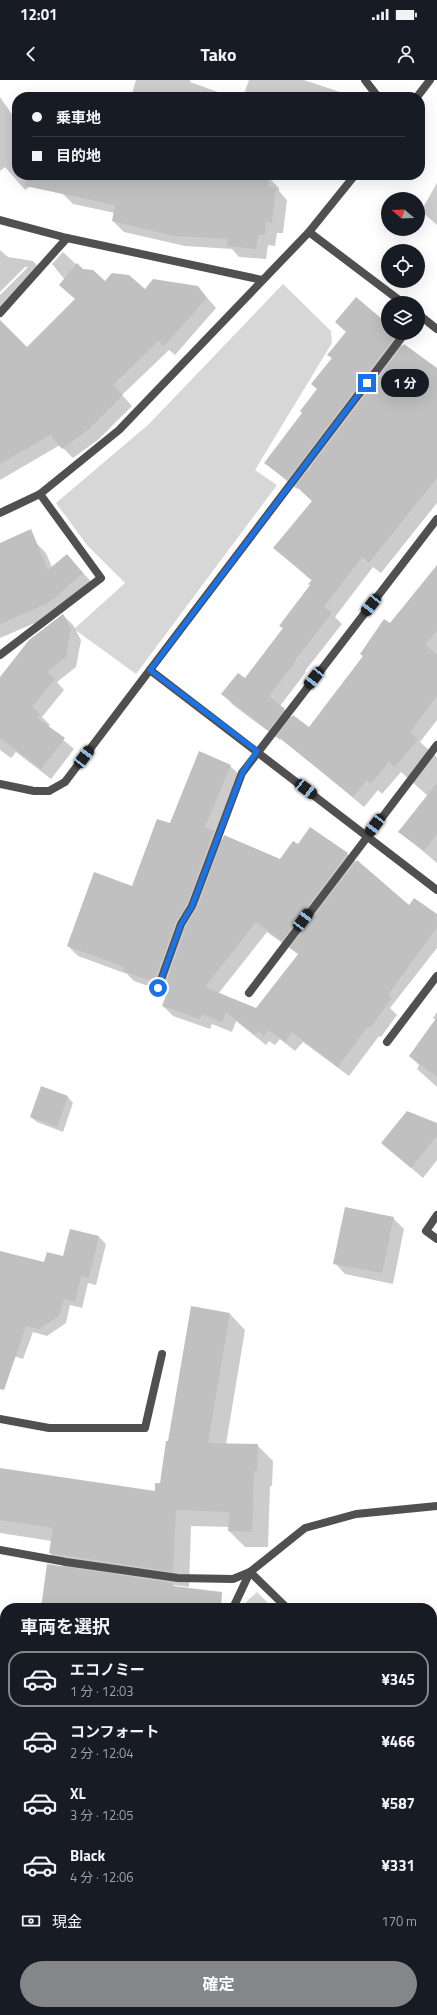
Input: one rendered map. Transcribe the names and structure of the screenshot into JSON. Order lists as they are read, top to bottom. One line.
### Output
{"north":"left","page":{"status":"12:01","header":"Tako","banner":["乗車地","目的地"],"bubble":"1 分","heading":"車両を選択","list":[{"name":"エコノミー","note":"1 分 · 12:03","value":"¥345"},{"name":"コンフォート","note":"2 分 · 12:04","value":"¥466"},{"name":"XL","note":"3 分 · 12:05","value":"¥587"},{"name":"Black","note":"4 分 · 12:06","value":"¥331"}],"pay":["現金","170 m"],"buttons":"確定"}}
